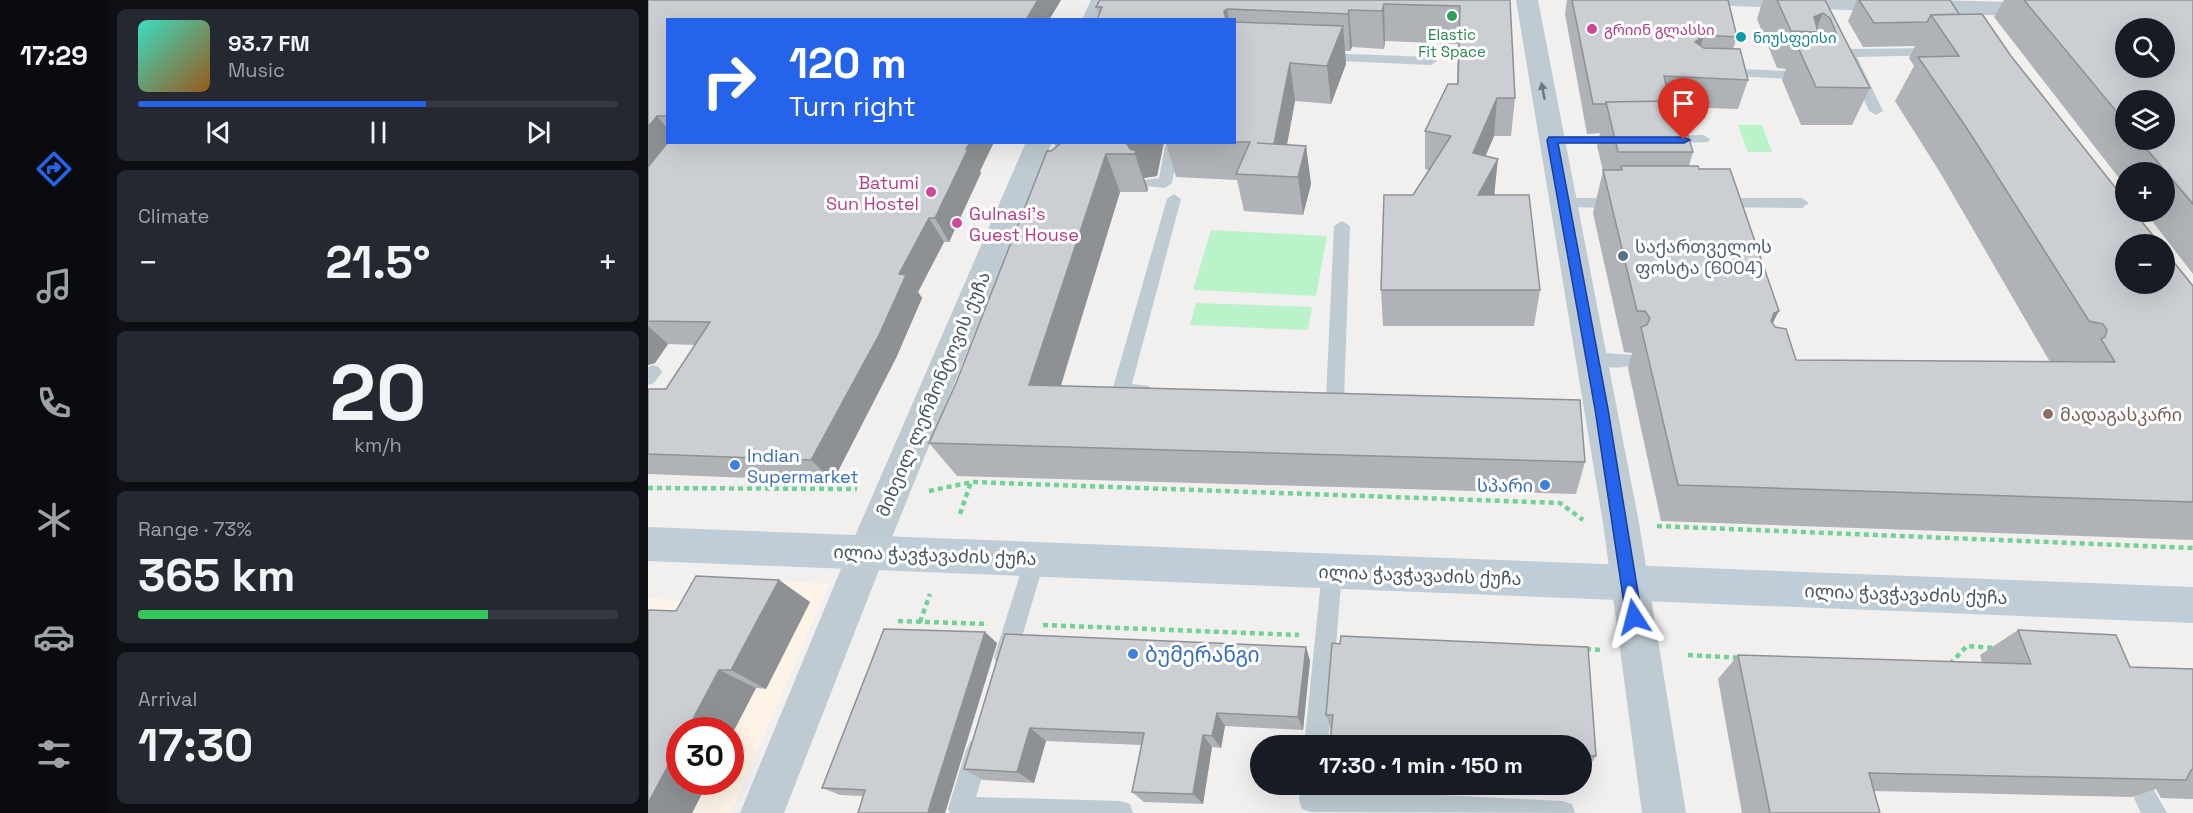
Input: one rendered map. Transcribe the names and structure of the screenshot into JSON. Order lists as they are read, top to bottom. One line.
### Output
{"streets":{"main road":["ილია ჭავჭავაძის ქუჩა"],"street":["მიხეილ ლერმონტოვის ქუჩა"]},"crossings":[["მიხეილ ლერმონტოვის ქუჩა","ილია ჭავჭავაძის ქუჩა"]],"places":["Elastic Fit Space","გრიინ გლასსი","ნიუსფეისი","Batumi Sun Hostel","Gulnasi's Guest House","საქართველოს ფოსტა (6004)","მადაგასკარი","Indian Supermarket","სპარი","ბუმერანგი"],"page":{"tabs":"17:29","map_buttons":["+","−"],"turn":["120 m","Turn right"],"song":["93.7 FM","Music"],"tile":["Climate",["20","km/h"],["Range · 73%","365 km"],["Arrival","17:30"]],"heat":["−","21.5°","+"],"limit":"30","trip":"17:30 · 1 min · 150 m"}}
